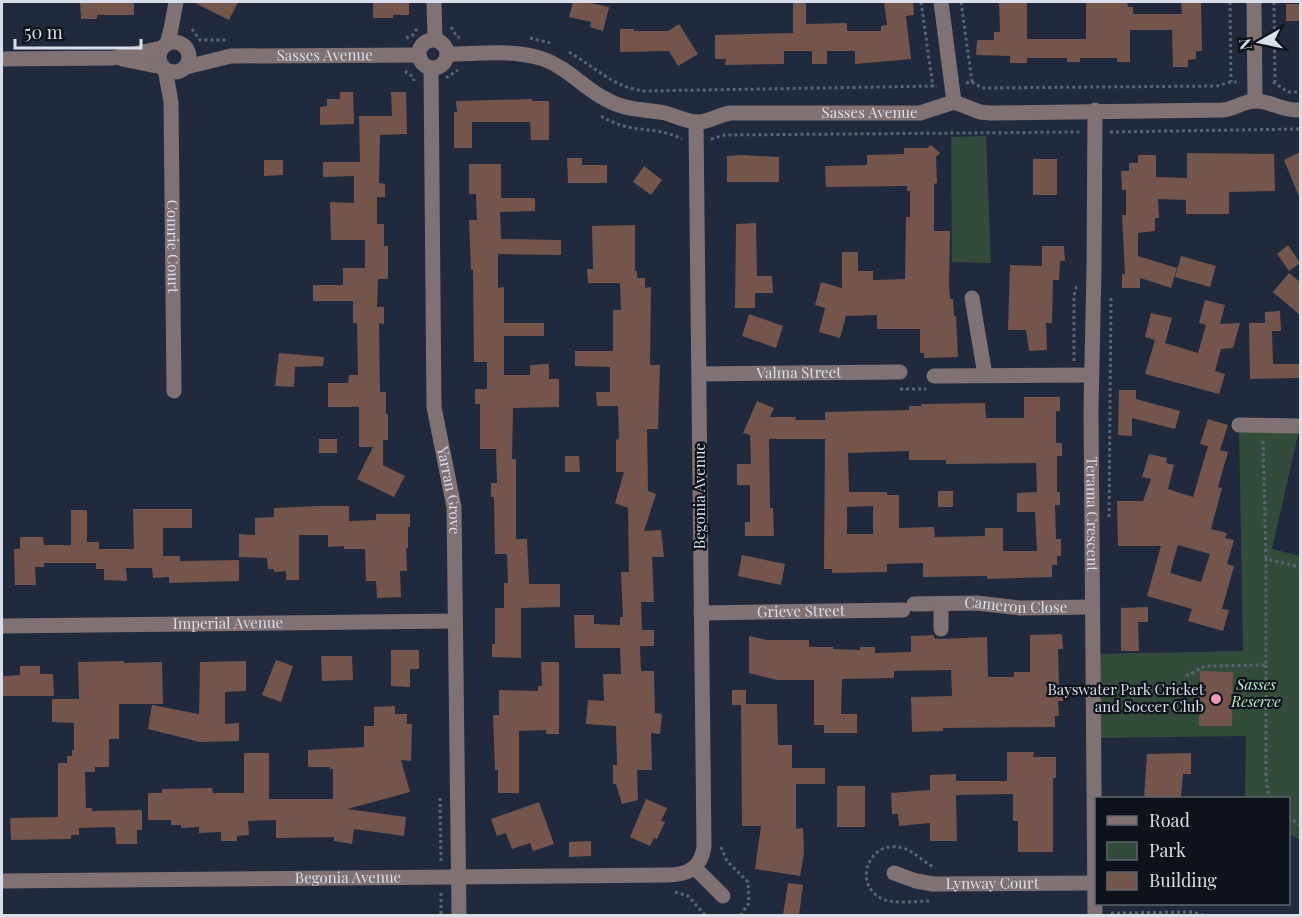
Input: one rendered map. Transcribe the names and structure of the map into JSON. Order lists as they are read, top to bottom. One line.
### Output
{"streets":{"street":["Sasses Avenue","Comrie Court","Valma Street","Yarran Grove","Begonia Avenue","Terama Crescent","Cameron Close","Grieve Street","Imperial Avenue","Lynway Court"]},"crossings":[["Sasses Avenue","Comrie Court"],["Sasses Avenue","Yarran Grove"],["Sasses Avenue","Begonia Avenue"],["Valma Street","Begonia Avenue"],["Yarran Grove","Begonia Avenue"],["Yarran Grove","Imperial Avenue"],["Begonia Avenue","Grieve Street"],["Terama Crescent","Cameron Close"],["Terama Crescent","Lynway Court"],["Cameron Close","Grieve Street"]],"parks":["Sasses Reserve"],"places":["Bayswater Park Cricket and Soccer Club"],"legend":["Road","Park","Building"],"scale_bar":"50 m","north":"left"}
